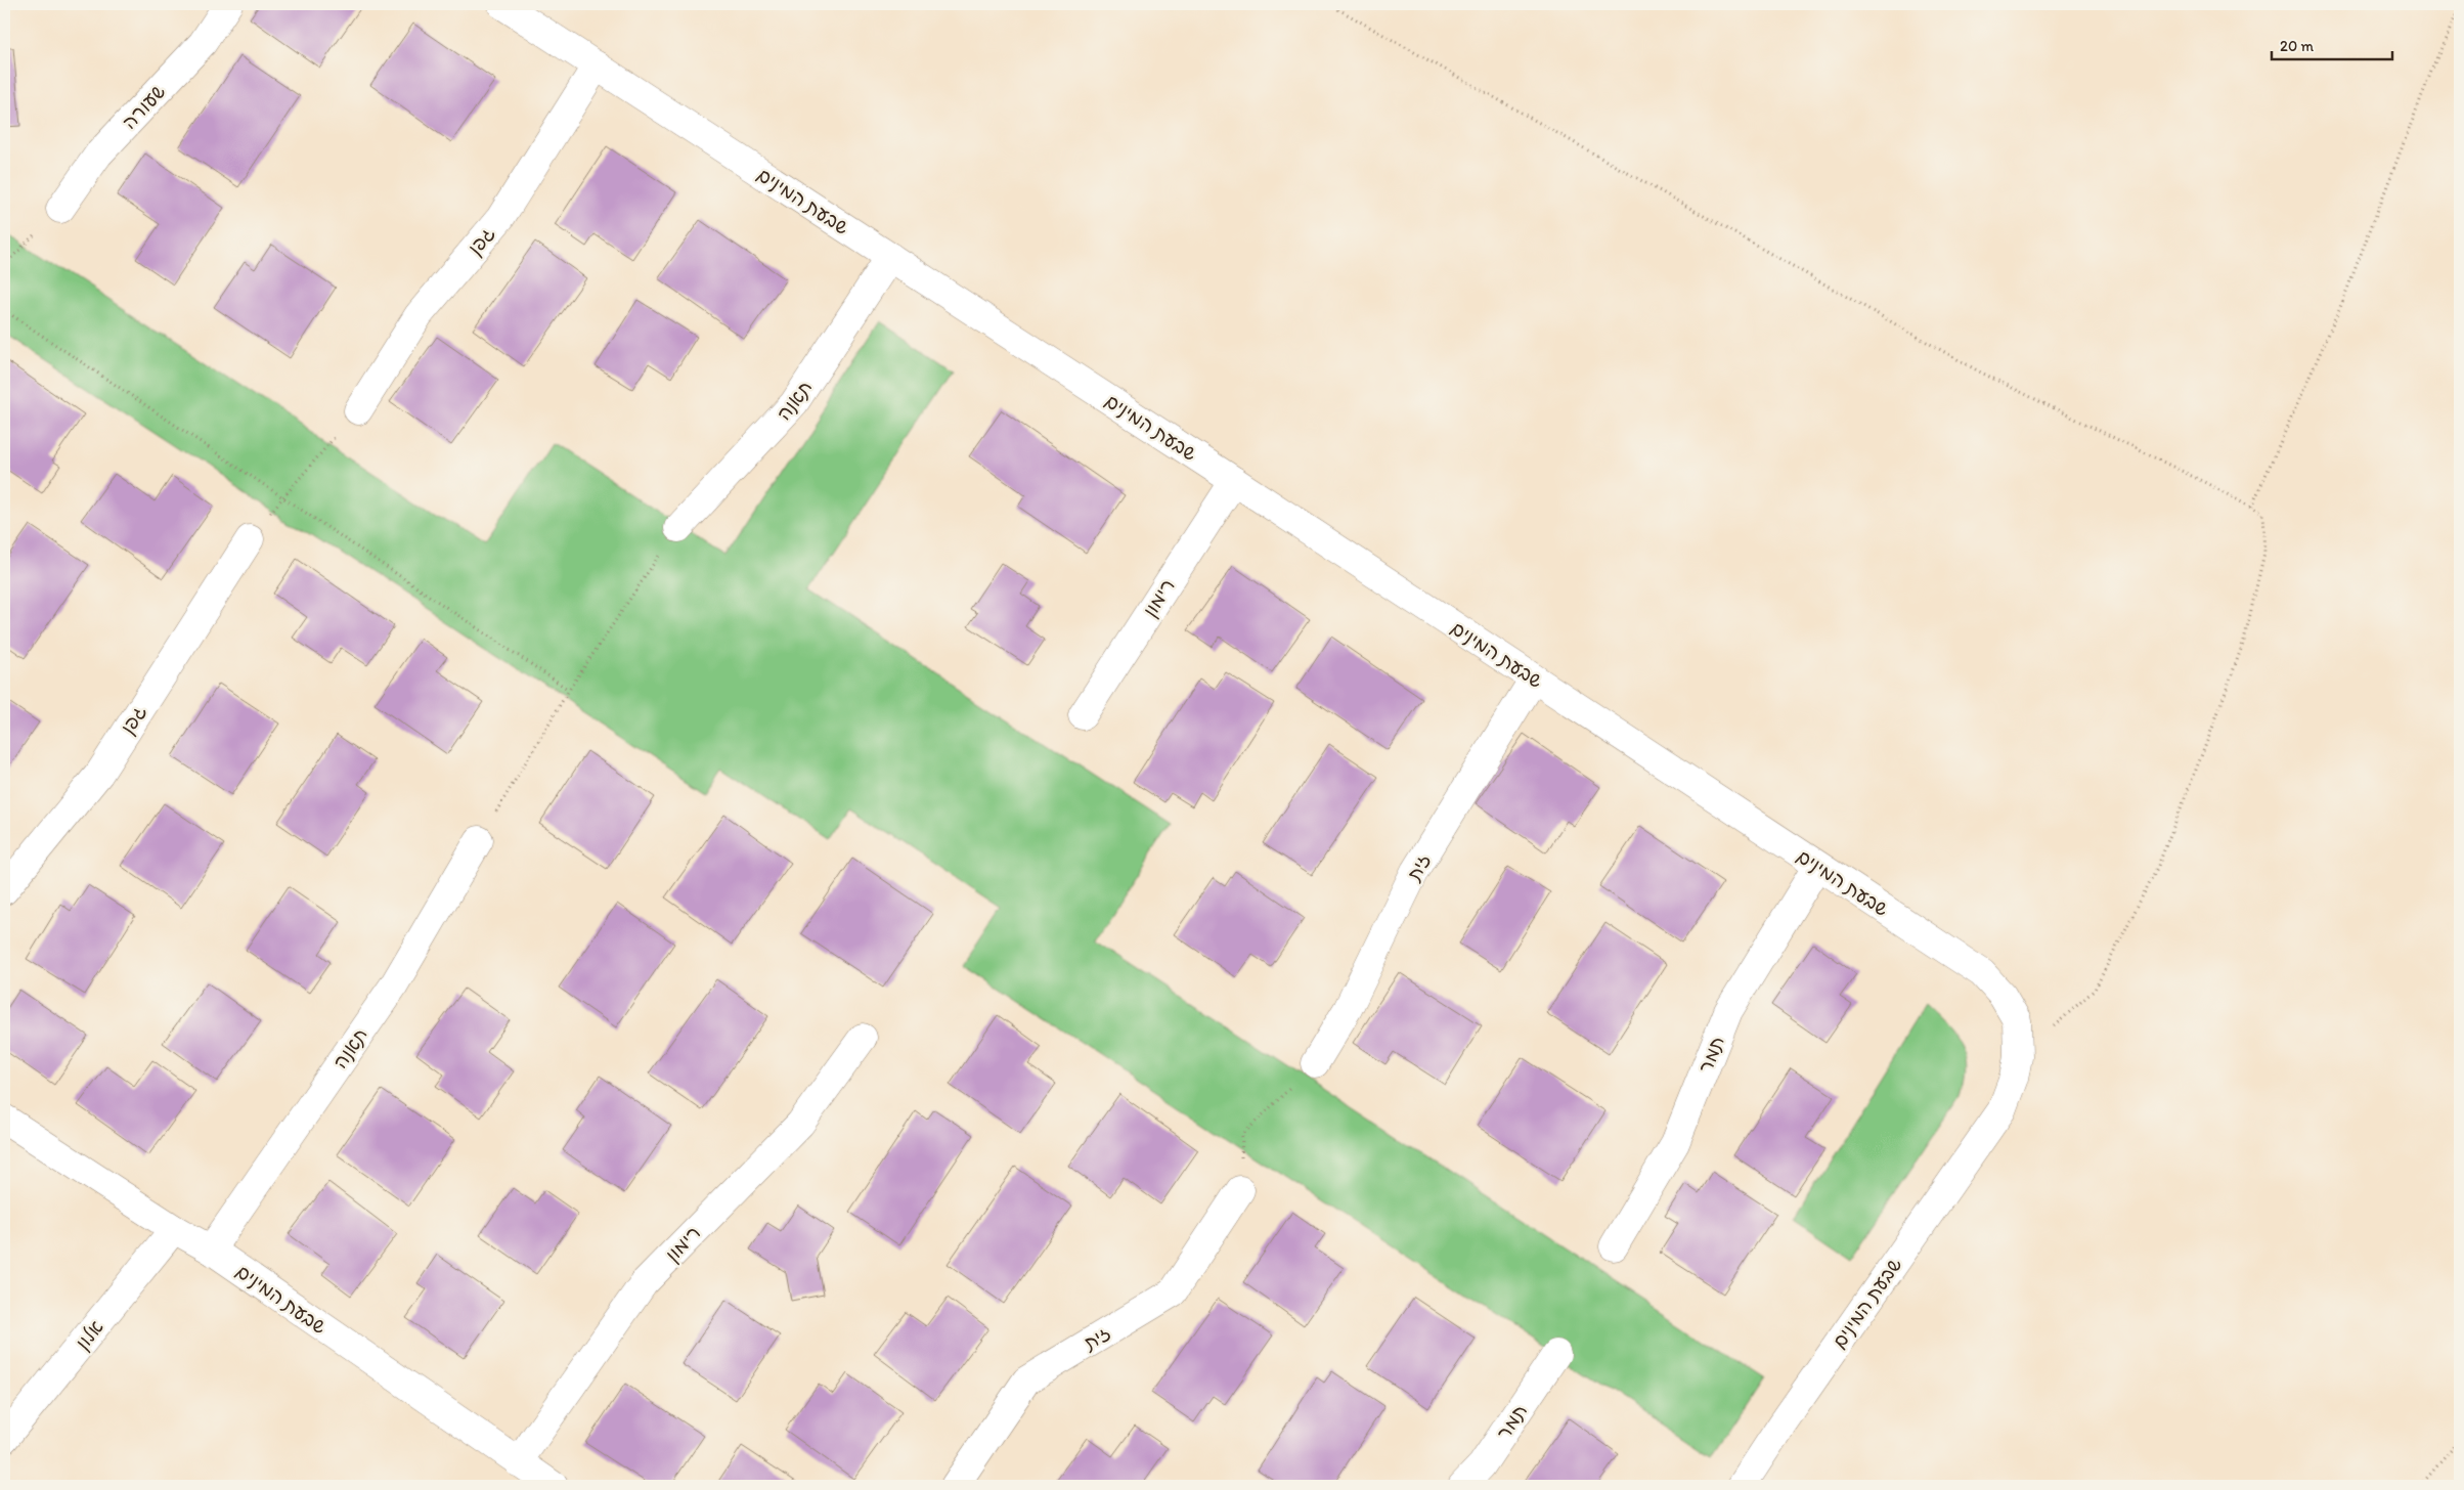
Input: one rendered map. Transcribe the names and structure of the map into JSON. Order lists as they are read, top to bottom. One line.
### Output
{"streets":{"street":["שעורה","שבעת המינים","גפן","תאנה","רימון","זית","תמר","אלון"]},"crossings":[["שבעת המינים","גפן"],["שבעת המינים","תאנה"],["שבעת המינים","רימון"],["שבעת המינים","זית"],["שבעת המינים","תמר"],["שבעת המינים","אלון"]],"scale_bar":"20 m"}
